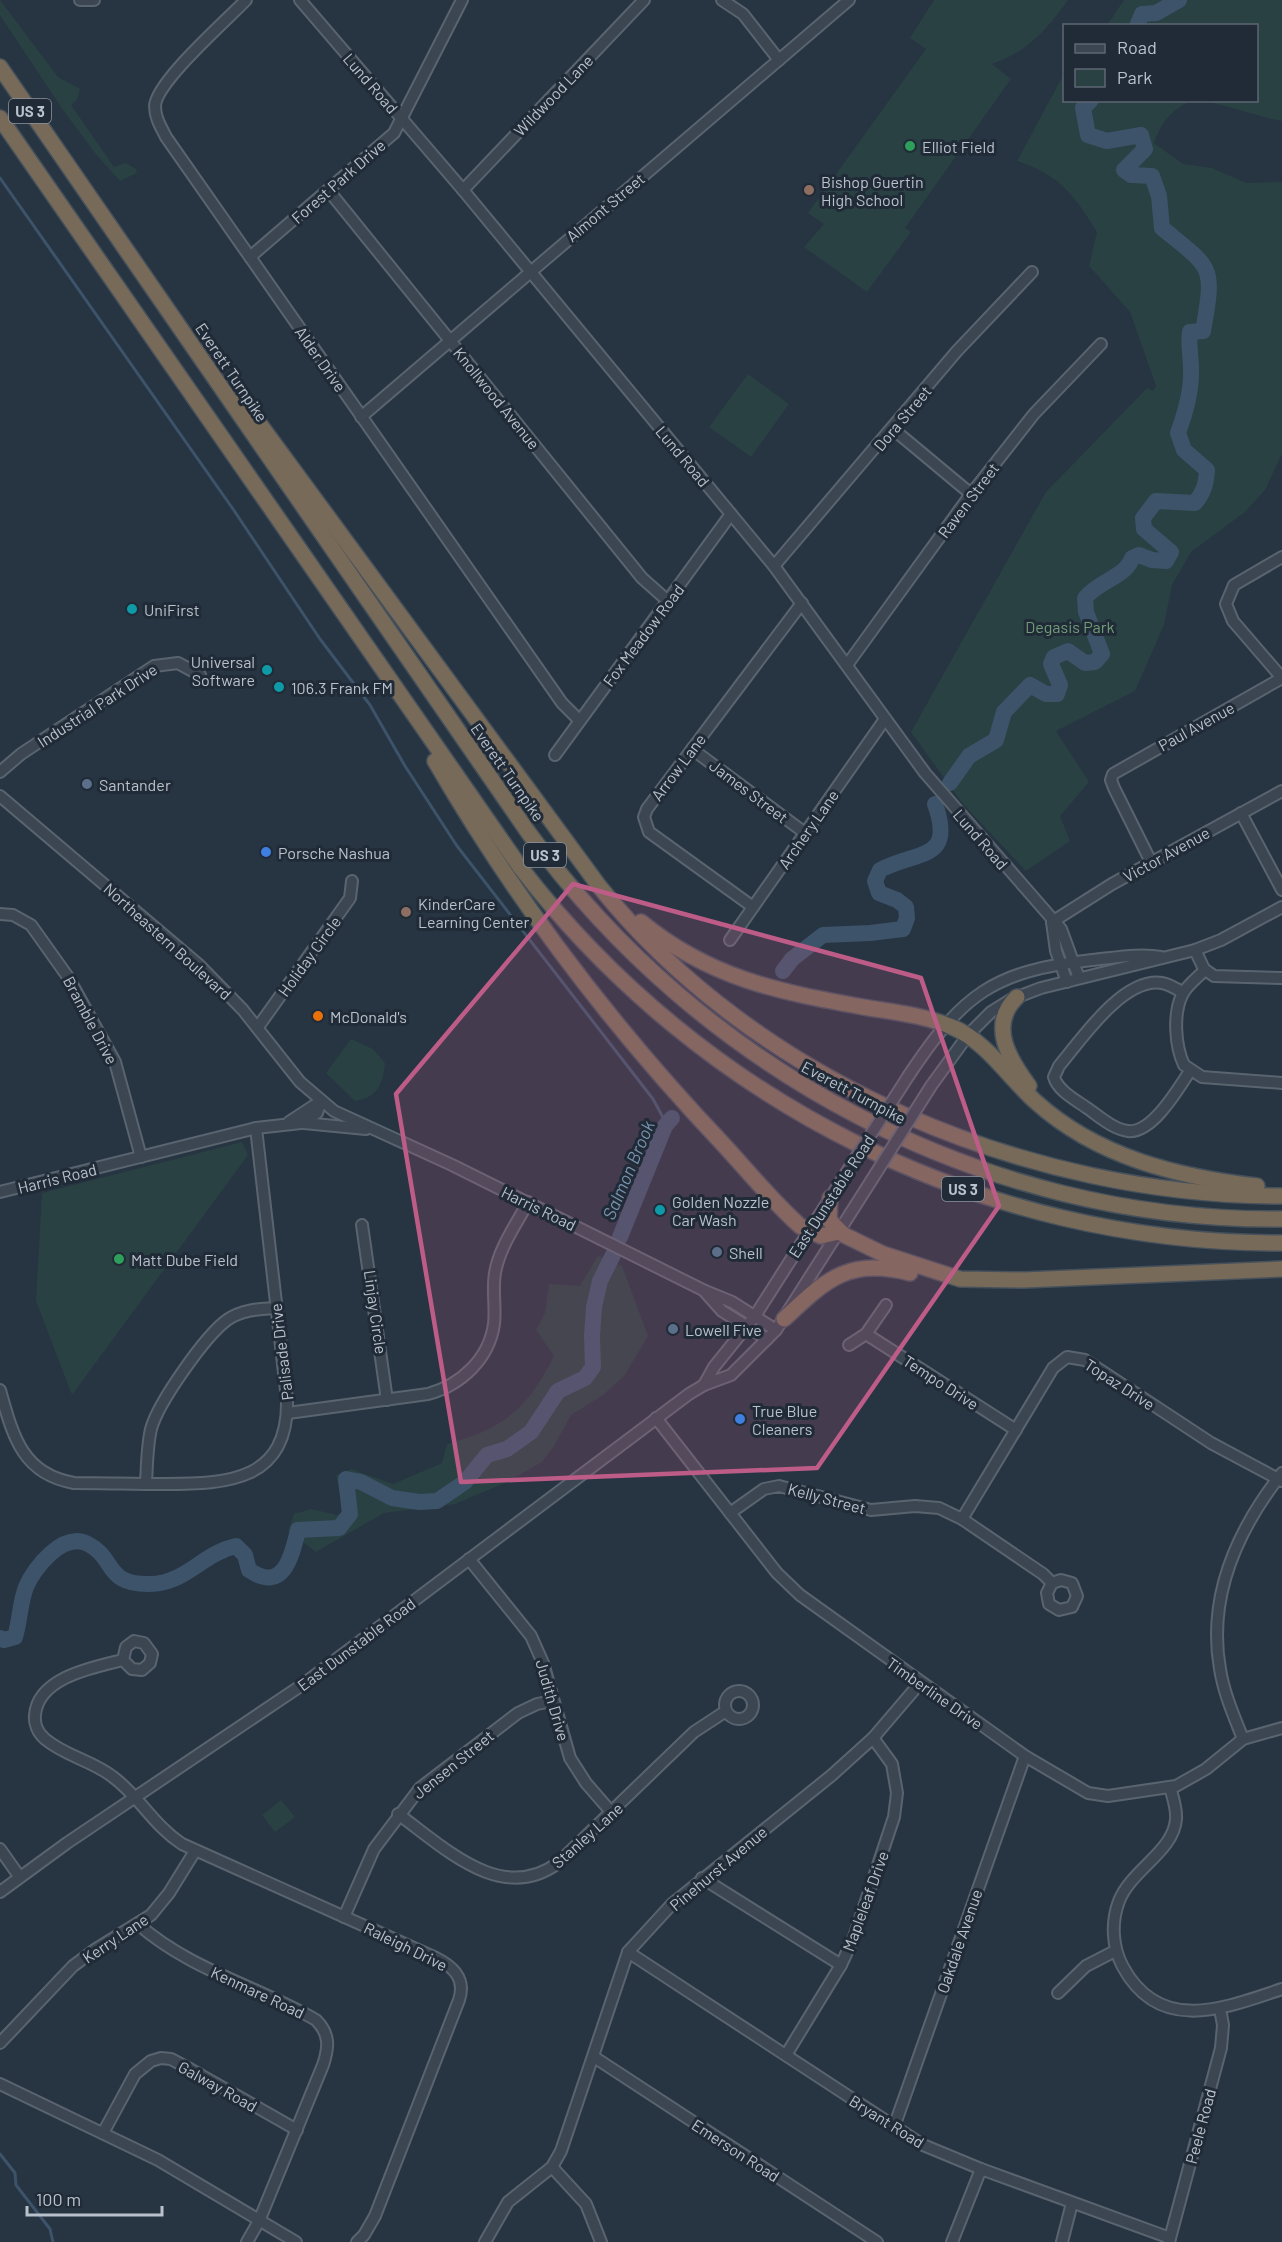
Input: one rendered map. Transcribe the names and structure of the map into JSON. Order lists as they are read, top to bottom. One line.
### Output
{"streets":{"highway":["US 3","Everett Turnpike"],"street":["Lund Road","Wildwood Lane","Forest Park Drive","Almont Street","Alder Drive","Knollwood Avenue","Dora Street","Raven Street","Fox Meadow Road","Industrial Park Drive","Paul Avenue","Arrow Lane","James Street","Archery Lane","Victor Avenue","Northeastern Boulevard","Holiday Circle","Bramble Drive","Harris Road","East Dunstable Road","Linjay Circle","Palisade Drive","Tempo Drive","Topaz Drive","Kelly Street","Timberline Drive","Judith Drive","Jensen Street","Stanley Lane","Pinehurst Avenue","Mapleleaf Drive","Kerry Lane","Oakdale Avenue","Raleigh Drive","Kenmare Road","Galway Road","Bryant Road","Peele Road","Emerson Road"]},"crossings":[["Lund Road","Wildwood Lane"],["Lund Road","Forest Park Drive"],["Lund Road","Almont Street"],["Lund Road","Dora Street"],["Lund Road","Raven Street"],["Lund Road","Fox Meadow Road"],["Lund Road","Arrow Lane"],["Lund Road","Archery Lane"],["Lund Road","Victor Avenue"],["Lund Road","East Dunstable Road"],["Forest Park Drive","Alder Drive"],["Forest Park Drive","Knollwood Avenue"],["Almont Street","Alder Drive"],["Almont Street","Knollwood Avenue"],["Alder Drive","Fox Meadow Road"],["Knollwood Avenue","Fox Meadow Road"],["Paul Avenue","Victor Avenue"],["Arrow Lane","James Street"],["Arrow Lane","Archery Lane"],["James Street","Archery Lane"],["Northeastern Boulevard","Holiday Circle"],["Northeastern Boulevard","Harris Road"],["Bramble Drive","Harris Road"],["Harris Road","East Dunstable Road"],["Harris Road","Palisade Drive"],["East Dunstable Road","Timberline Drive"],["East Dunstable Road","Judith Drive"],["East Dunstable Road","Raleigh Drive"],["Tempo Drive","Topaz Drive"],["Topaz Drive","Kelly Street"],["Kelly Street","Timberline Drive"],["Timberline Drive","Pinehurst Avenue"],["Timberline Drive","Oakdale Avenue"],["Judith Drive","Jensen Street"],["Judith Drive","Stanley Lane"],["Jensen Street","Stanley Lane"],["Jensen Street","Raleigh Drive"],["Pinehurst Avenue","Mapleleaf Drive"],["Pinehurst Avenue","Bryant Road"],["Pinehurst Avenue","Emerson Road"],["Mapleleaf Drive","Bryant Road"],["Kerry Lane","Raleigh Drive"],["Kerry Lane","Kenmare Road"],["Oakdale Avenue","Bryant Road"],["Kenmare Road","Galway Road"],["Bryant Road","Peele Road"]],"water":["Salmon Brook"],"parks":["Degasis Park"],"places":["Elliot Field","Bishop Guertin High School","UniFirst","Universal Software","106.3 Frank FM","Santander","Porsche Nashua","KinderCare Learning Center","McDonald's","Golden Nozzle Car Wash","Shell","Matt Dube Field","Lowell Five","True Blue Cleaners"],"legend":["Road","Park"],"scale_bar":"100 m"}
